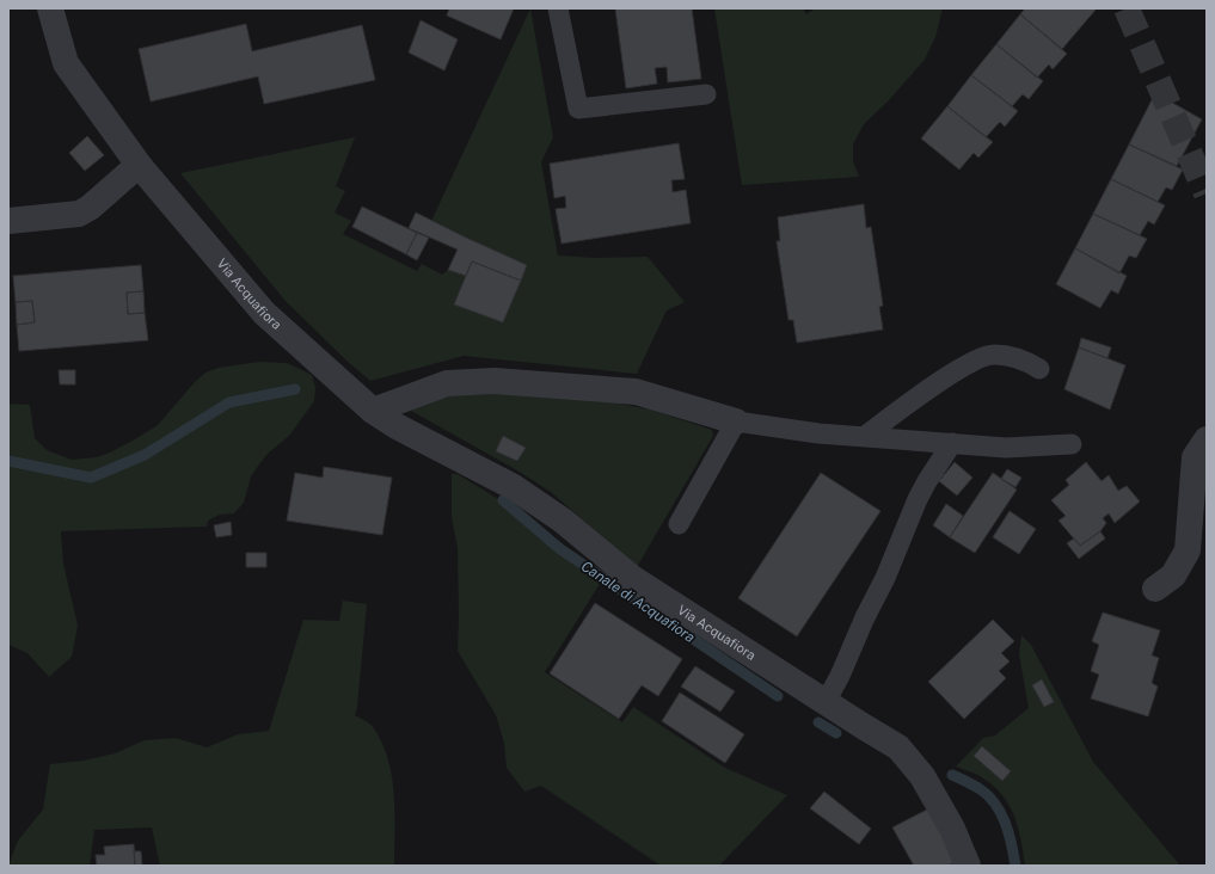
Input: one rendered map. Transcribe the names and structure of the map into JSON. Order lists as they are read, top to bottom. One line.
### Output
{"streets":{"street":["Via Acquafiora"]},"water":["Canale di Acquafiora"]}
